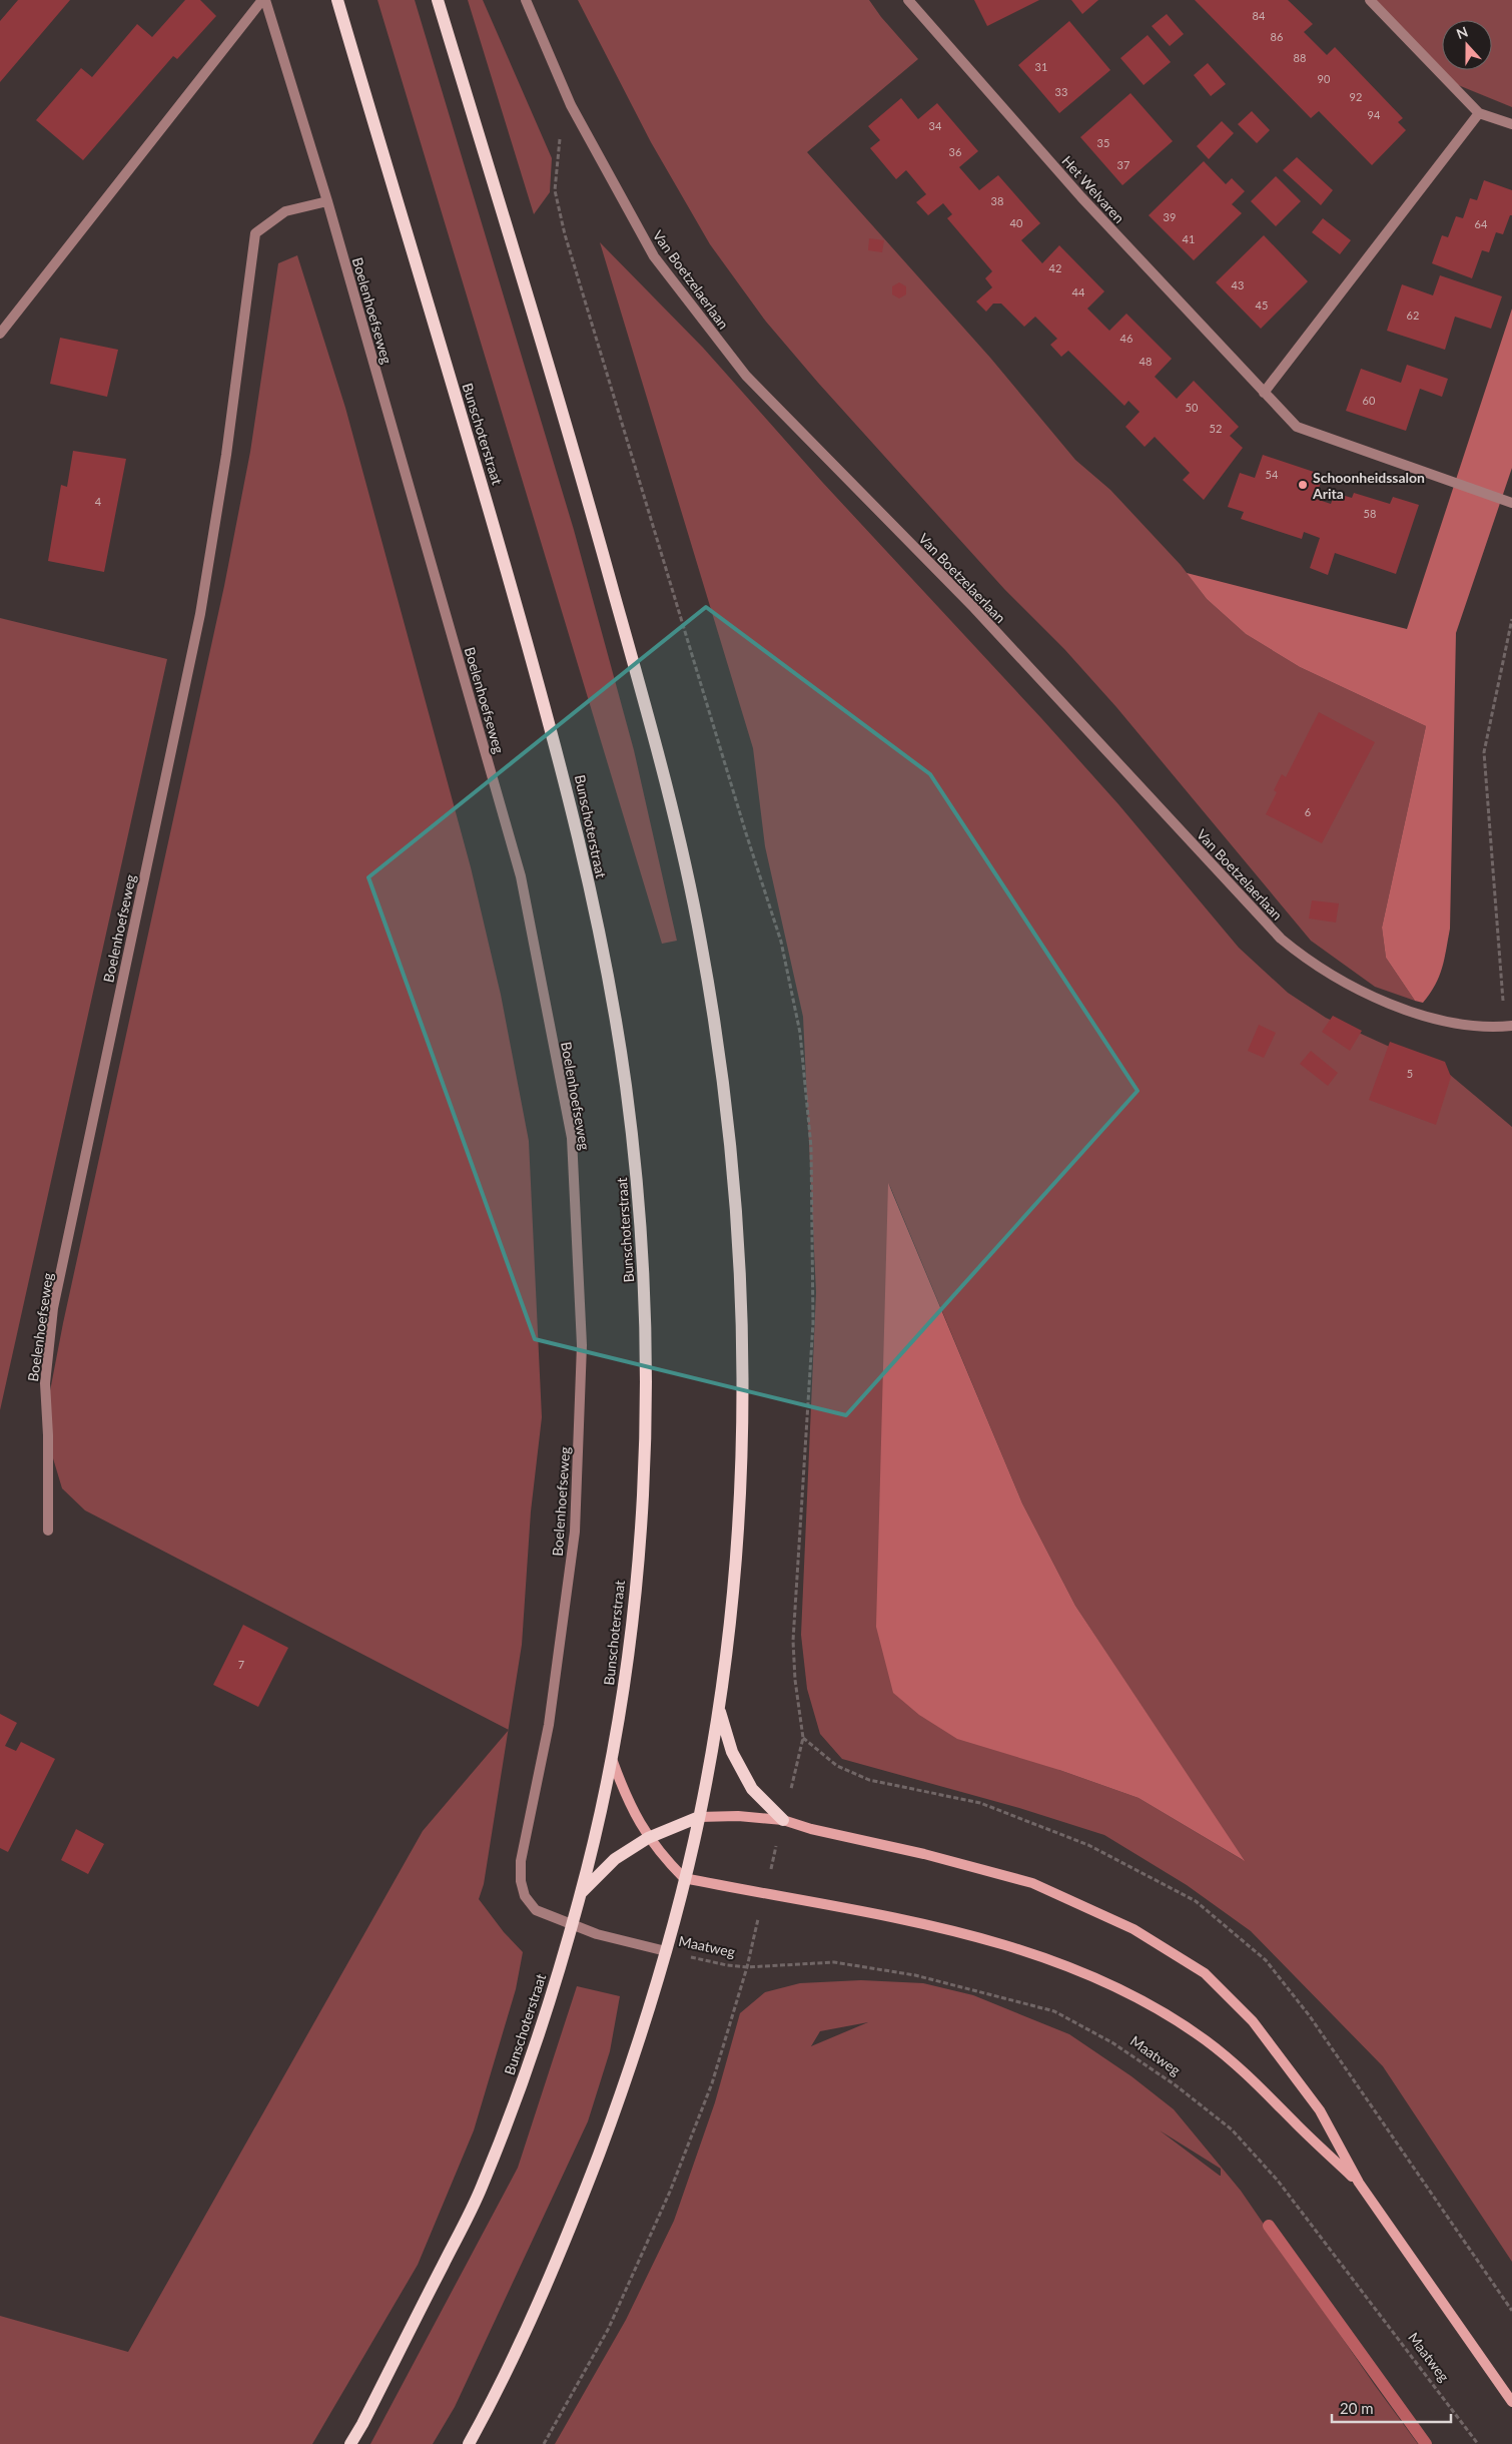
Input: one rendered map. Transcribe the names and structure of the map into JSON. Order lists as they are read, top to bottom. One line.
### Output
{"streets":{"main road":["Bunschoterstraat"],"street":["Het Welvaren","Van Boetzelaerlaan","Boelenhoefseweg"],"path":["Maatweg"]},"crossings":[["Boelenhoefseweg","Bunschoterstraat"],["Boelenhoefseweg","Maatweg"]],"places":["Schoonheidssalon Arita"],"house_numbers":["84","86","88","31","90","33","92","94","34","35","36","37","38","39","40","64","41","42","43","44","45","62","46","48","60","50","52","54","4","58","6","5","7"],"scale_bar":"20 m","north":"top"}
